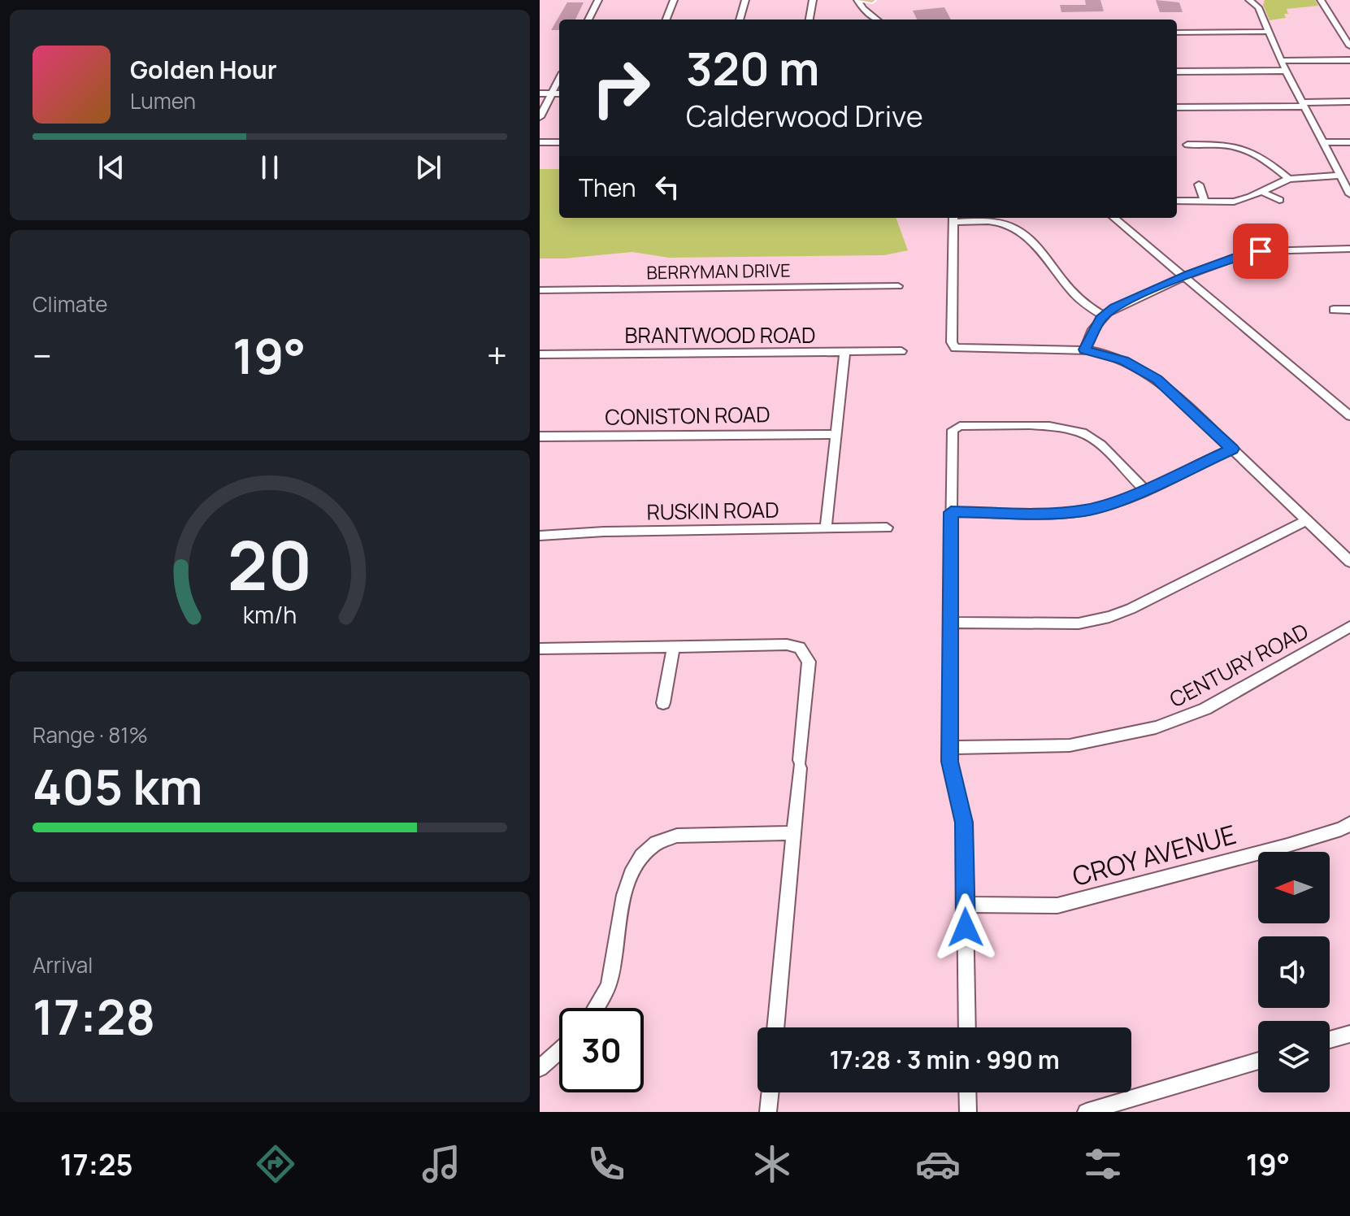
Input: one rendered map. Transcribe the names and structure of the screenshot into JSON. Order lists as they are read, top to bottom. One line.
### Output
{"streets":{"street":["BERRYMAN DRIVE","BRANTWOOD ROAD","CONISTON ROAD","RUSKIN ROAD","CENTURY ROAD","CROY AVENUE"]},"north":"left","page":{"turn":["320 m","Calderwood Drive"],"song":["Golden Hour","Lumen"],"then":"Then","tile":["Climate",["Range · 81%","405 km"],["Arrival","17:28"]],"heat":["−","19°","+"],"limit":"30","trip":"17:28 · 3 min · 990 m","tabs":["17:25","19°"],"gauge":["20","km/h"]}}
